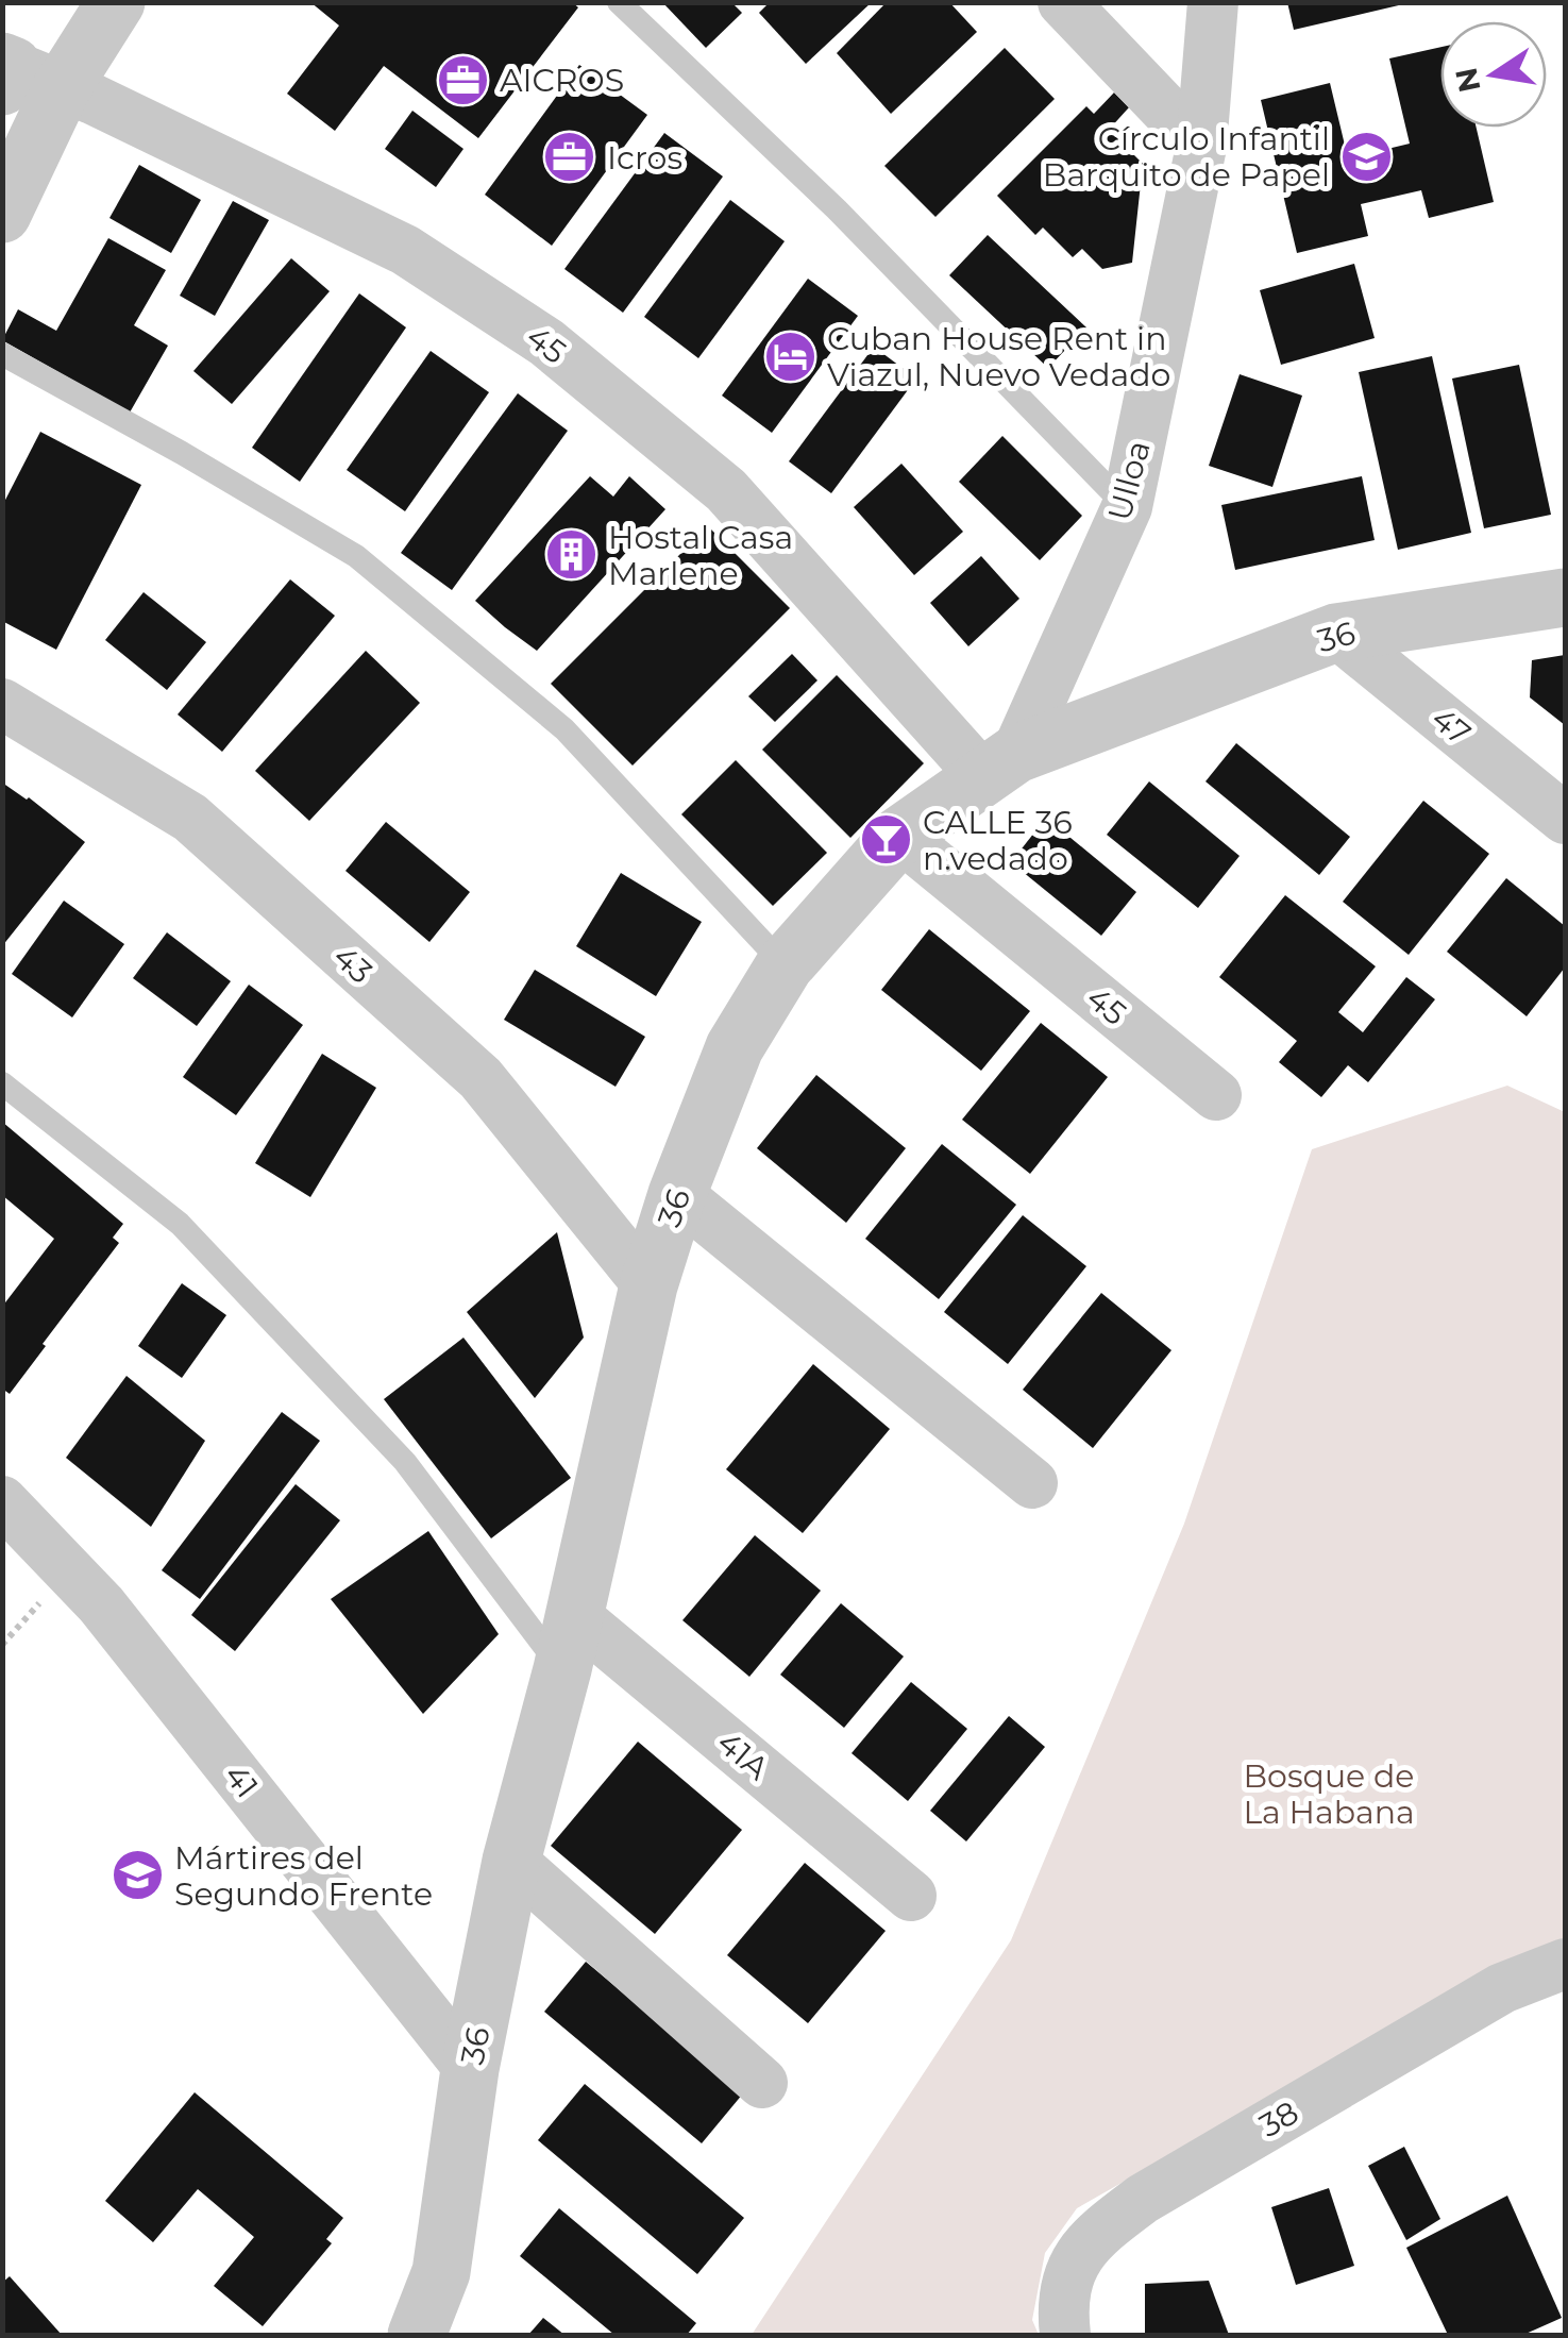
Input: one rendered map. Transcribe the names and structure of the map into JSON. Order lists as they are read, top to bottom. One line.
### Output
{"streets":{"street":["45","Ulloa","36","47","43","41A","41","38"]},"crossings":[["45","Ulloa"],["45","36"],["Ulloa","36"],["36","47"],["36","43"],["36","41A"],["36","41"]],"parks":["Bosque de La Habana"],"places":{"office":["AICROS","Icros"],"school or university":["Círculo Infantil Barquito de Papel","Mártires del Segundo Frente"],"hotel":["Cuban House Rent in Viazul, Nuevo Vedado"],"building":["Hostal Casa Marlene"],"bar":["CALLE 36 n.vedado"]},"north":"left"}
